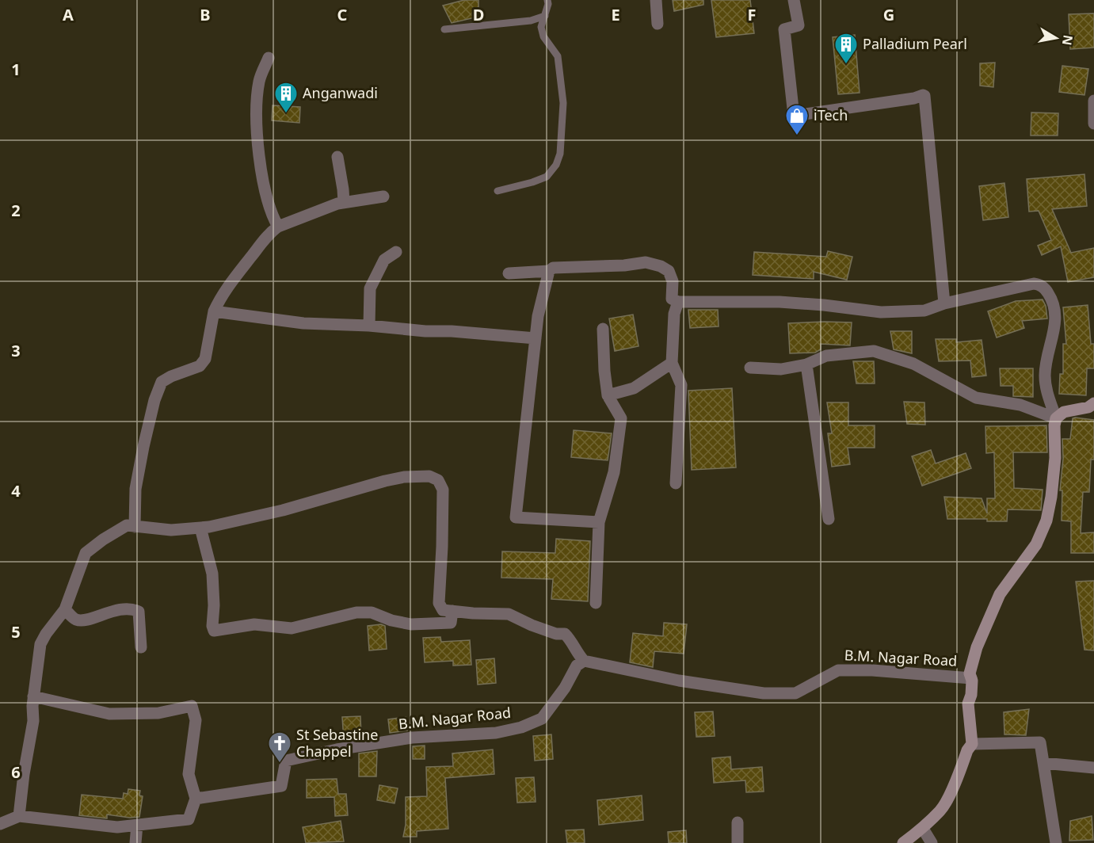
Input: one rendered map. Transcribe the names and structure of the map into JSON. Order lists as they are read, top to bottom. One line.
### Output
{"streets":{"street":["B.M. Nagar Road"]},"places":{"building":["Palladium Pearl","Anganwadi"],"shop":["iTech"],"church":["St Sebastine Chappel"]},"north":"right","grid":{"columns":["A","B","C","D","E","F","G"],"rows":["1","2","3","4","5","6"]}}
